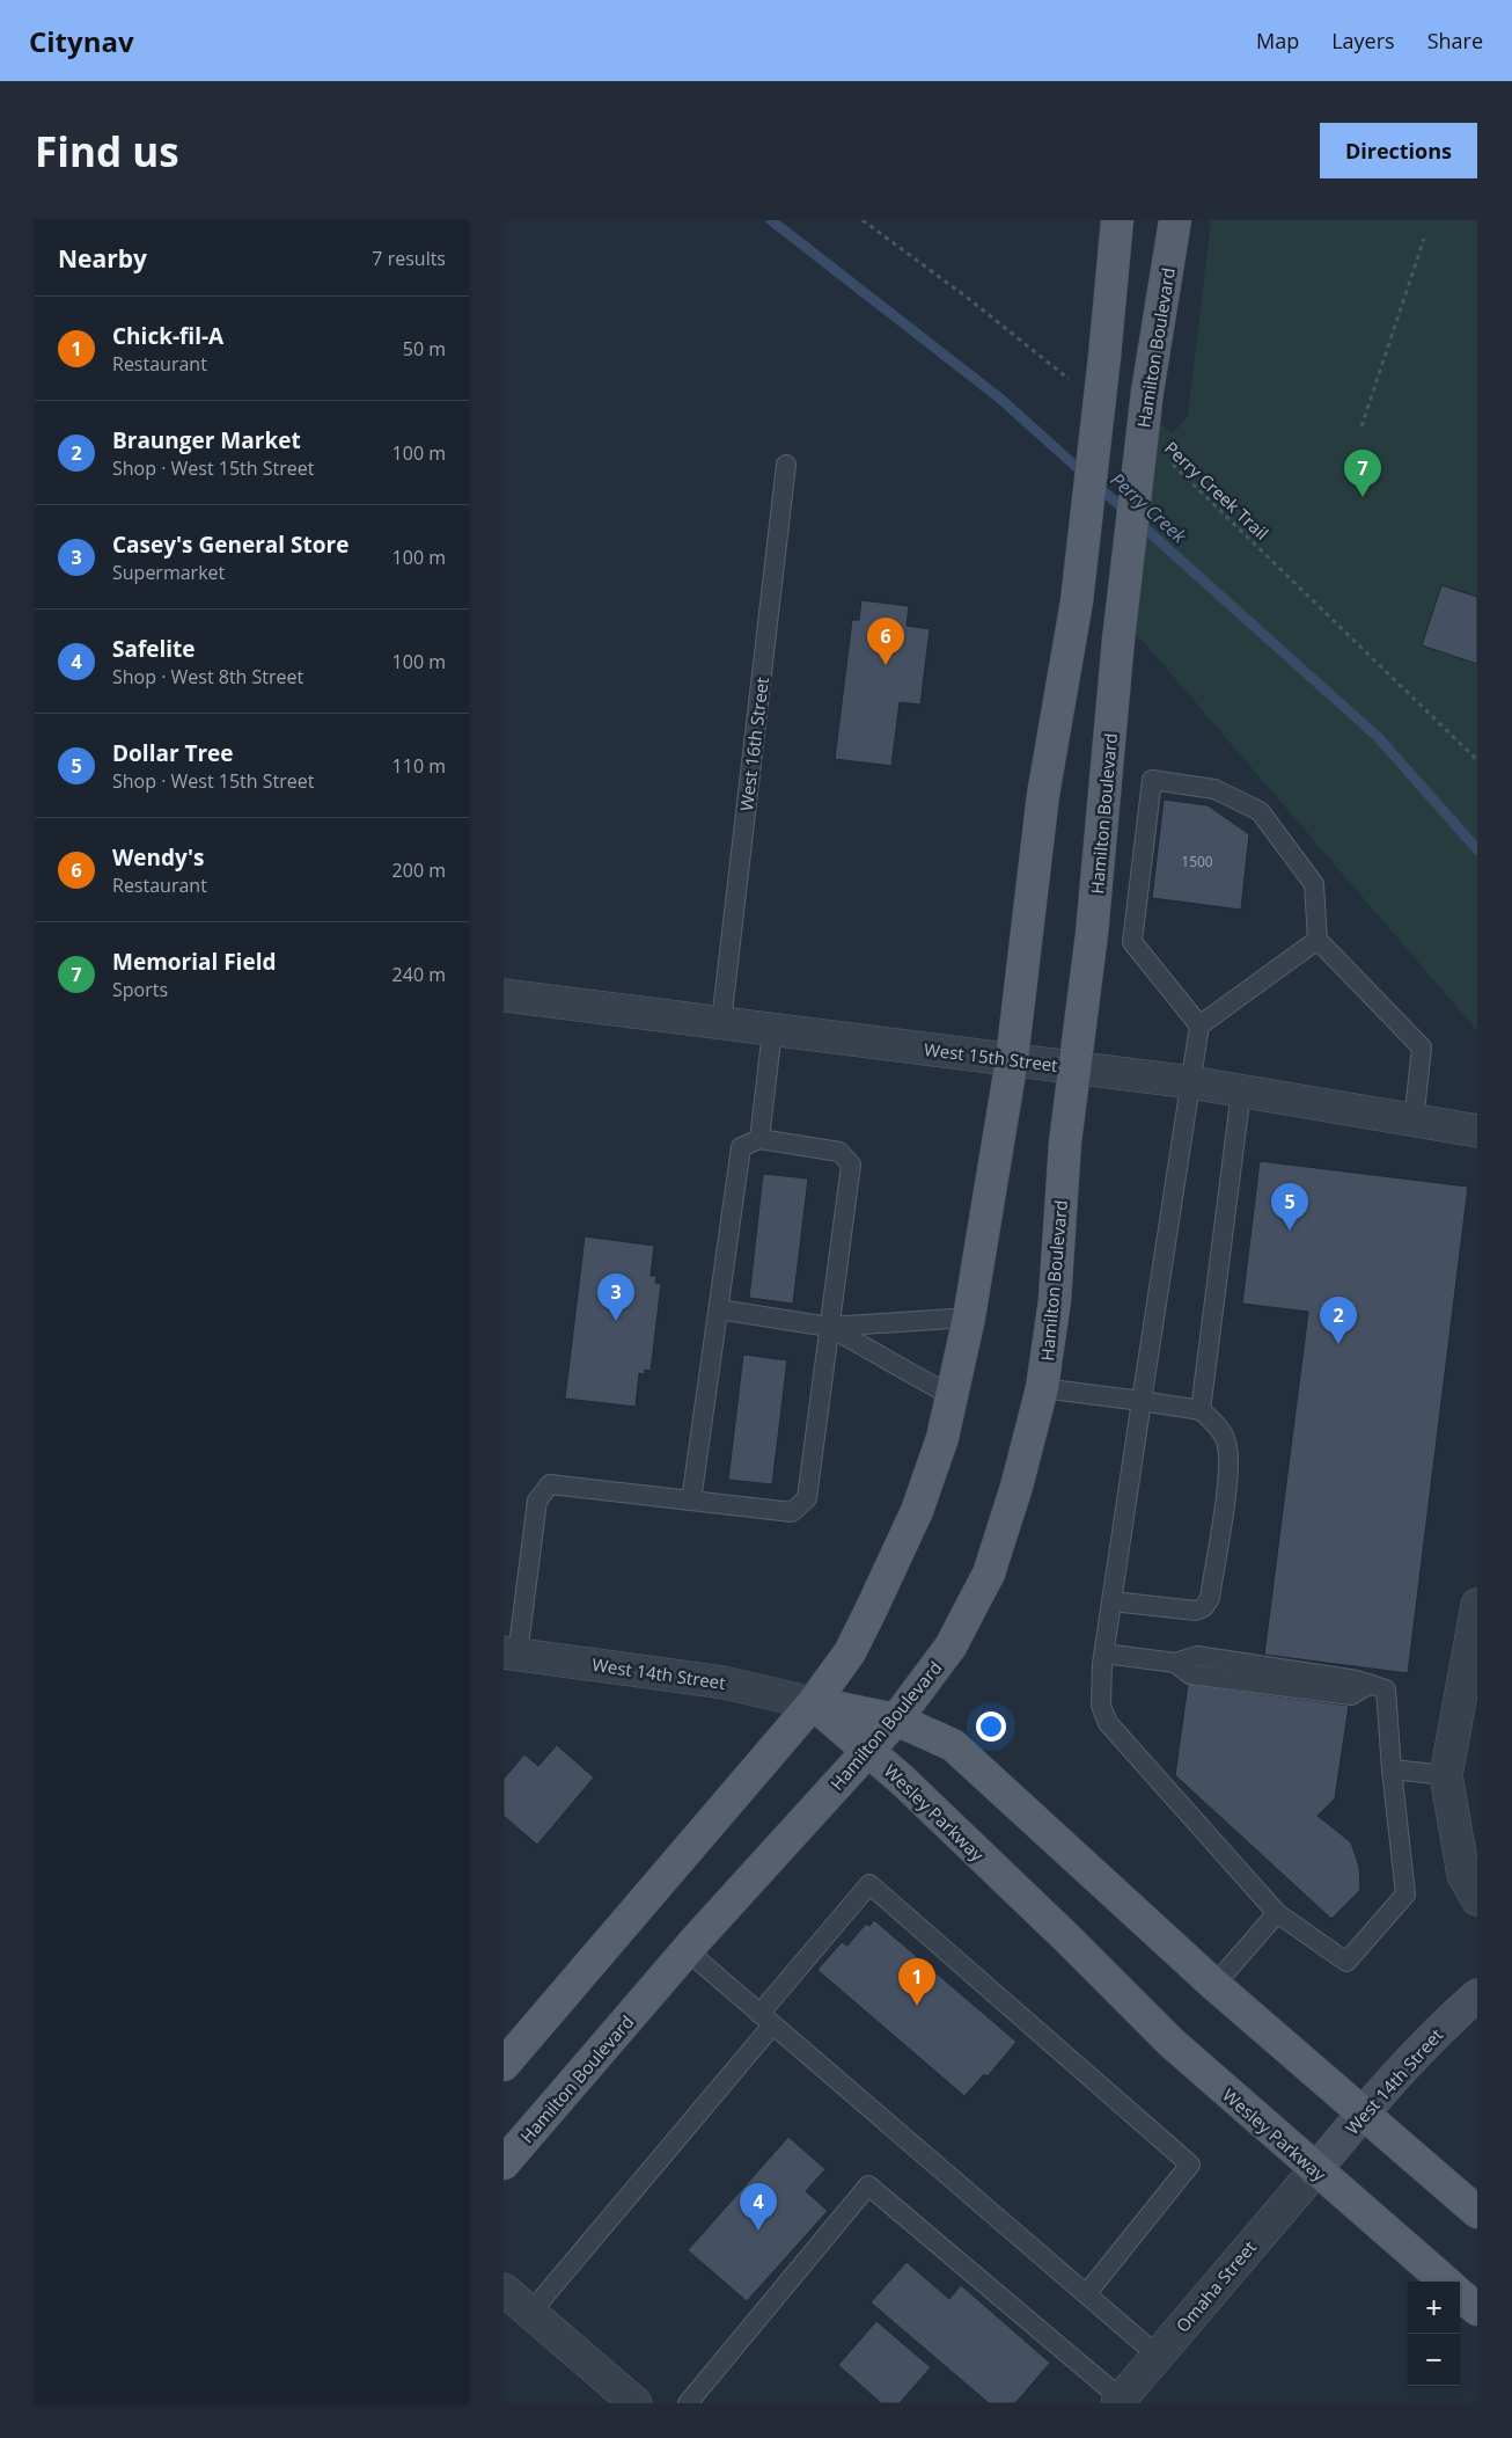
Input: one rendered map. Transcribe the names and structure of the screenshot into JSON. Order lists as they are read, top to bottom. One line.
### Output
{"streets":{"main road":["Hamilton Boulevard","West 14th Street","Wesley Parkway"],"street":["West 15th Street","Omaha Street"],"lane":["West 16th Street"],"path":["Perry Creek Trail"]},"crossings":[["Hamilton Boulevard","West 15th Street"],["Hamilton Boulevard","Wesley Parkway"],["West 16th Street","West 15th Street"],["West 14th Street","Wesley Parkway"],["West 14th Street","Omaha Street"],["Wesley Parkway","Omaha Street"]],"water":["Perry Creek"],"house_numbers":["1500"],"page":{"header":"Citynav","nav":["Map","Layers","Share"],"buttons":"Directions","title":"Find us","heading":["Nearby","7 results"],"list":[{"mark":"1","name":"Chick-fil-A","note":"Restaurant","value":"50 m"},{"mark":"2","name":"Braunger Market","note":"Shop · West 15th Street","value":"100 m"},{"mark":"3","name":"Casey's General Store","note":"Supermarket","value":"100 m"},{"mark":"4","name":"Safelite","note":"Shop · West 8th Street","value":"100 m"},{"mark":"5","name":"Dollar Tree","note":"Shop · West 15th Street","value":"110 m"},{"mark":"6","name":"Wendy's","note":"Restaurant","value":"200 m"},{"mark":"7","name":"Memorial Field","note":"Sports","value":"240 m"}],"pins":["7","6","5","3","2","1","4"],"map_buttons":["+","−"]}}
